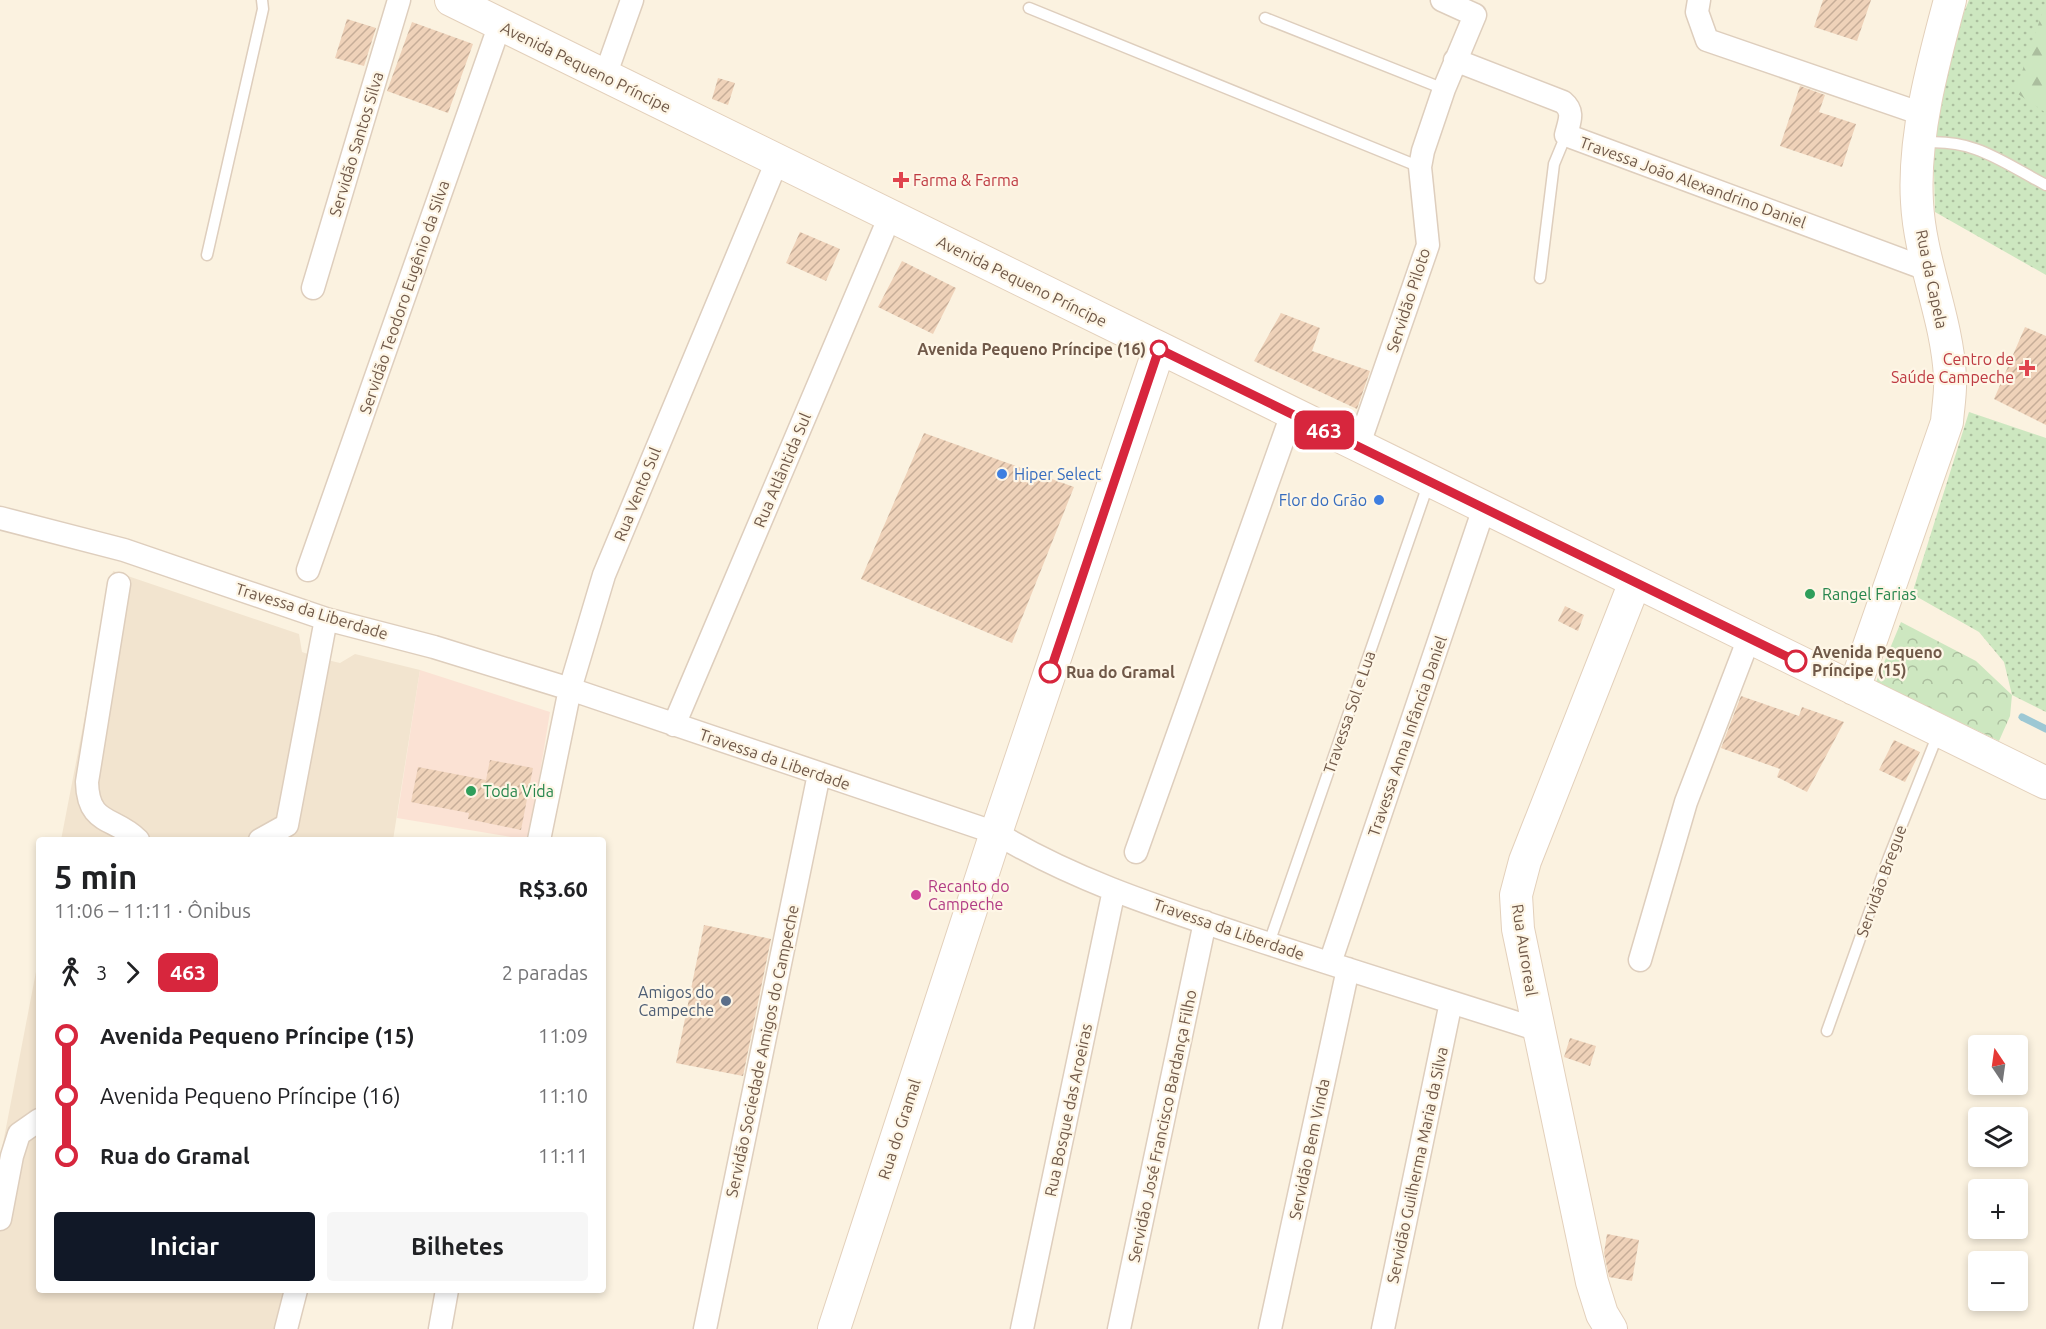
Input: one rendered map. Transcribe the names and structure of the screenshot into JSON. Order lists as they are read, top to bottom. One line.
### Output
{"streets":{"main road":["Avenida Pequeno Príncipe","Rua da Capela","Rua Auroreal","Rua do Gramal"],"street":["Servidão Santos Silva","Travessa João Alexandrino Daniel","Servidão Teodoro Eugênio da Silva","Servidão Piloto","Rua Atlântida Sul","Rua Vento Sul","Travessa da Liberdade","Travessa Anna Infância Daniel","Servidão Sociedade Amigos do Campeche","Rua Bosque das Aroeiras","Servidão José Francisco Bardança Filho","Servidão Bem Vinda","Servidão Guilherma Maria da Silva"],"lane":["Travessa Sol e Lua","Servidão Bregue"]},"crossings":[["Avenida Pequeno Príncipe","Rua da Capela"],["Avenida Pequeno Príncipe","Servidão Teodoro Eugênio da Silva"],["Avenida Pequeno Príncipe","Servidão Piloto"],["Avenida Pequeno Príncipe","Rua Atlântida Sul"],["Avenida Pequeno Príncipe","Rua Vento Sul"],["Avenida Pequeno Príncipe","Travessa Sol e Lua"],["Avenida Pequeno Príncipe","Travessa Anna Infância Daniel"],["Avenida Pequeno Príncipe","Servidão Bregue"],["Avenida Pequeno Príncipe","Rua Auroreal"],["Avenida Pequeno Príncipe","Rua do Gramal"],["Travessa João Alexandrino Daniel","Rua da Capela"],["Travessa João Alexandrino Daniel","Servidão Piloto"],["Rua Atlântida Sul","Travessa da Liberdade"],["Rua Vento Sul","Travessa da Liberdade"],["Travessa da Liberdade","Travessa Sol e Lua"],["Travessa da Liberdade","Travessa Anna Infância Daniel"],["Travessa da Liberdade","Rua Auroreal"],["Travessa da Liberdade","Servidão Sociedade Amigos do Campeche"],["Travessa da Liberdade","Rua Bosque das Aroeiras"],["Travessa da Liberdade","Servidão José Francisco Bardança Filho"],["Travessa da Liberdade","Rua do Gramal"],["Travessa da Liberdade","Servidão Bem Vinda"],["Travessa da Liberdade","Servidão Guilherma Maria da Silva"],["Travessa Anna Infância Daniel","Servidão Bem Vinda"]],"places":{"health":["Farma & Farma","Centro de Saúde Campeche"],"other":["Avenida Pequeno Príncipe (16)","Hiper Select","Flor do Grão","Rangel Farias","Avenida Pequeno Príncipe (15)","Rua do Gramal","Toda Vida","Recanto do Campeche","Amigos do Campeche"]},"lines":["bus line 463"],"north":"top","page":{"on_map":"463","heading":["5 min","11:06 – 11:11 · Ônibus","R$3.60"],"legs":["3","463","2 paradas"],"list":[{"name":"Avenida Pequeno Príncipe (15)","value":"11:09"},{"name":"Avenida Pequeno Príncipe (16)","value":"11:10"},{"name":"Rua do Gramal","value":"11:11"}],"map_buttons":["+","−"],"buttons":["Iniciar","Bilhetes"]}}
